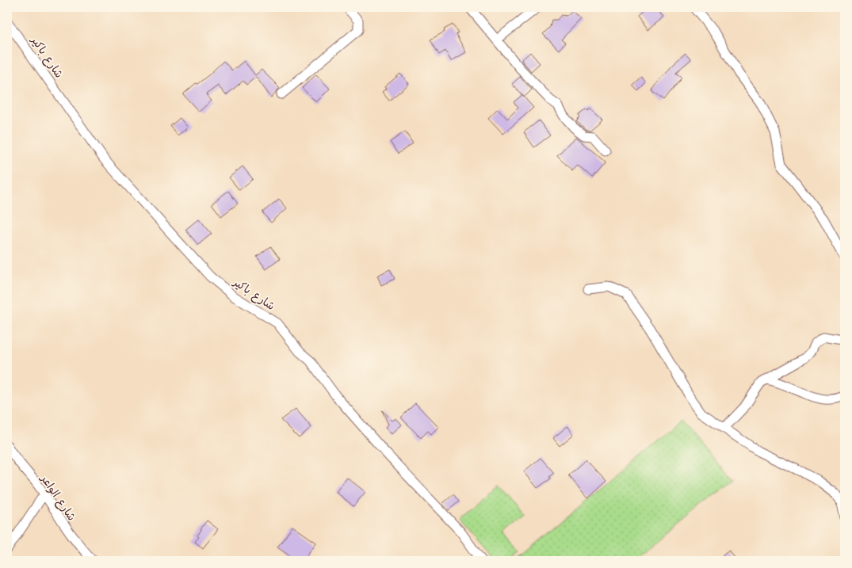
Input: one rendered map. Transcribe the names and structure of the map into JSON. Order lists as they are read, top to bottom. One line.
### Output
{"streets":{"street":["شارع باكير","شارع الواعر"]}}
